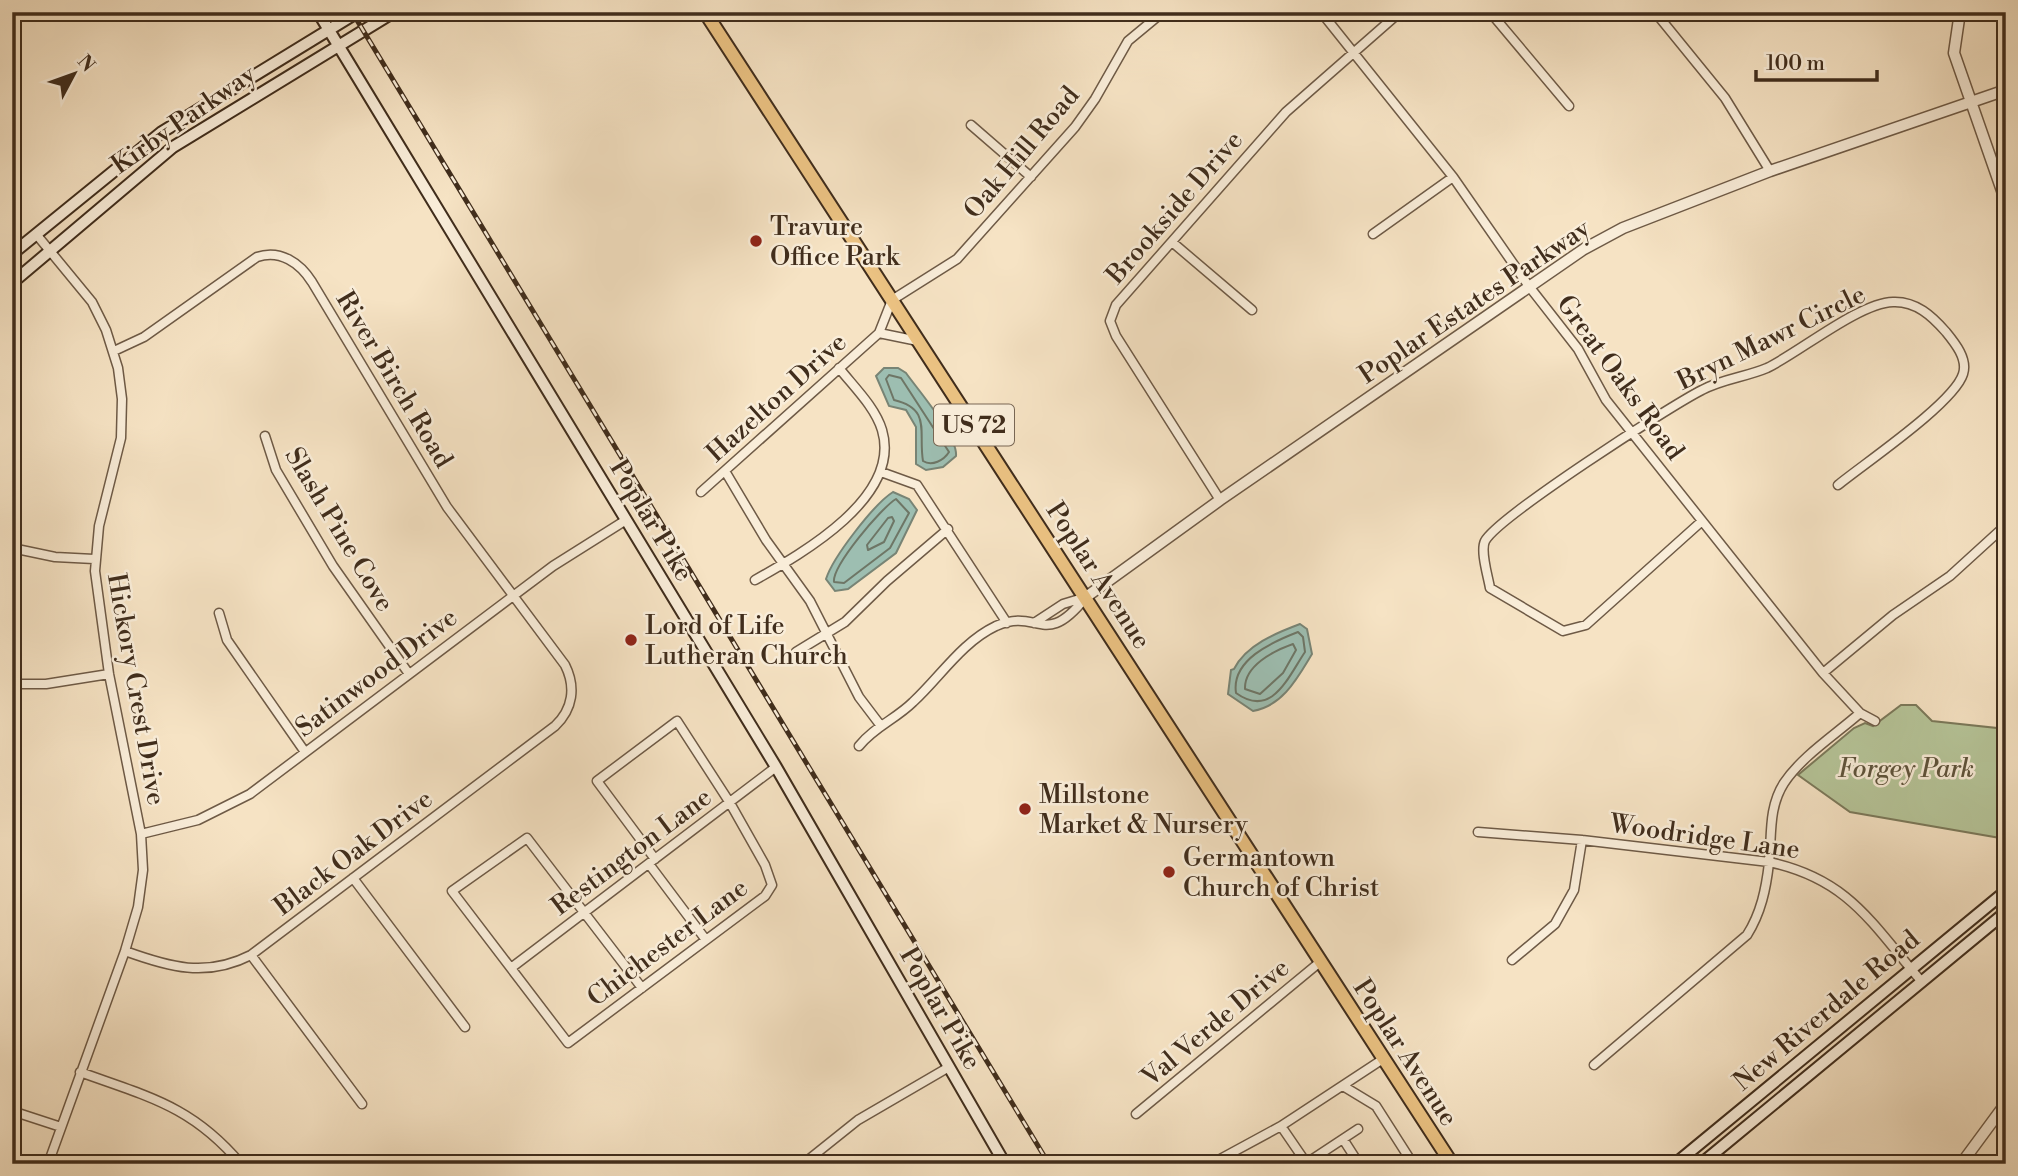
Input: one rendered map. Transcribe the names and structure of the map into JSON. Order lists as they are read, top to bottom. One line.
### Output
{"streets":{"main road":["Kirby Parkway","US 72","Poplar Pike","Poplar Avenue","New Riverdale Road"],"street":["Oak Hill Road","Brookside Drive","Poplar Estates Parkway","Bryn Mawr Circle","Great Oaks Road","River Birch Road","Hazelton Drive","Slash Pine Cove","Satinwood Drive","Hickory Crest Drive","Woodridge Lane","Restington Lane","Black Oak Drive","Chichester Lane","Val Verde Drive"]},"crossings":[["Kirby Parkway","Poplar Pike"],["Kirby Parkway","Hickory Crest Drive"],["Oak Hill Road","Hazelton Drive"],["Oak Hill Road","Poplar Avenue"],["Brookside Drive","Poplar Estates Parkway"],["Brookside Drive","Great Oaks Road"],["Poplar Estates Parkway","Great Oaks Road"],["Poplar Estates Parkway","Poplar Avenue"],["Bryn Mawr Circle","Great Oaks Road"],["River Birch Road","Satinwood Drive"],["River Birch Road","Hickory Crest Drive"],["River Birch Road","Black Oak Drive"],["Hazelton Drive","Poplar Avenue"],["Poplar Pike","Satinwood Drive"],["Poplar Pike","Restington Lane"],["Slash Pine Cove","Satinwood Drive"],["Poplar Avenue","Val Verde Drive"],["Satinwood Drive","Hickory Crest Drive"],["Hickory Crest Drive","Black Oak Drive"],["Woodridge Lane","New Riverdale Road"],["Restington Lane","Chichester Lane"]],"parks":["Forgey Park"],"places":["Travure Office Park","Lord of Life Lutheran Church","Millstone Market & Nursery","Germantown Church of Christ"],"scale_bar":"100 m","north":"top right"}
